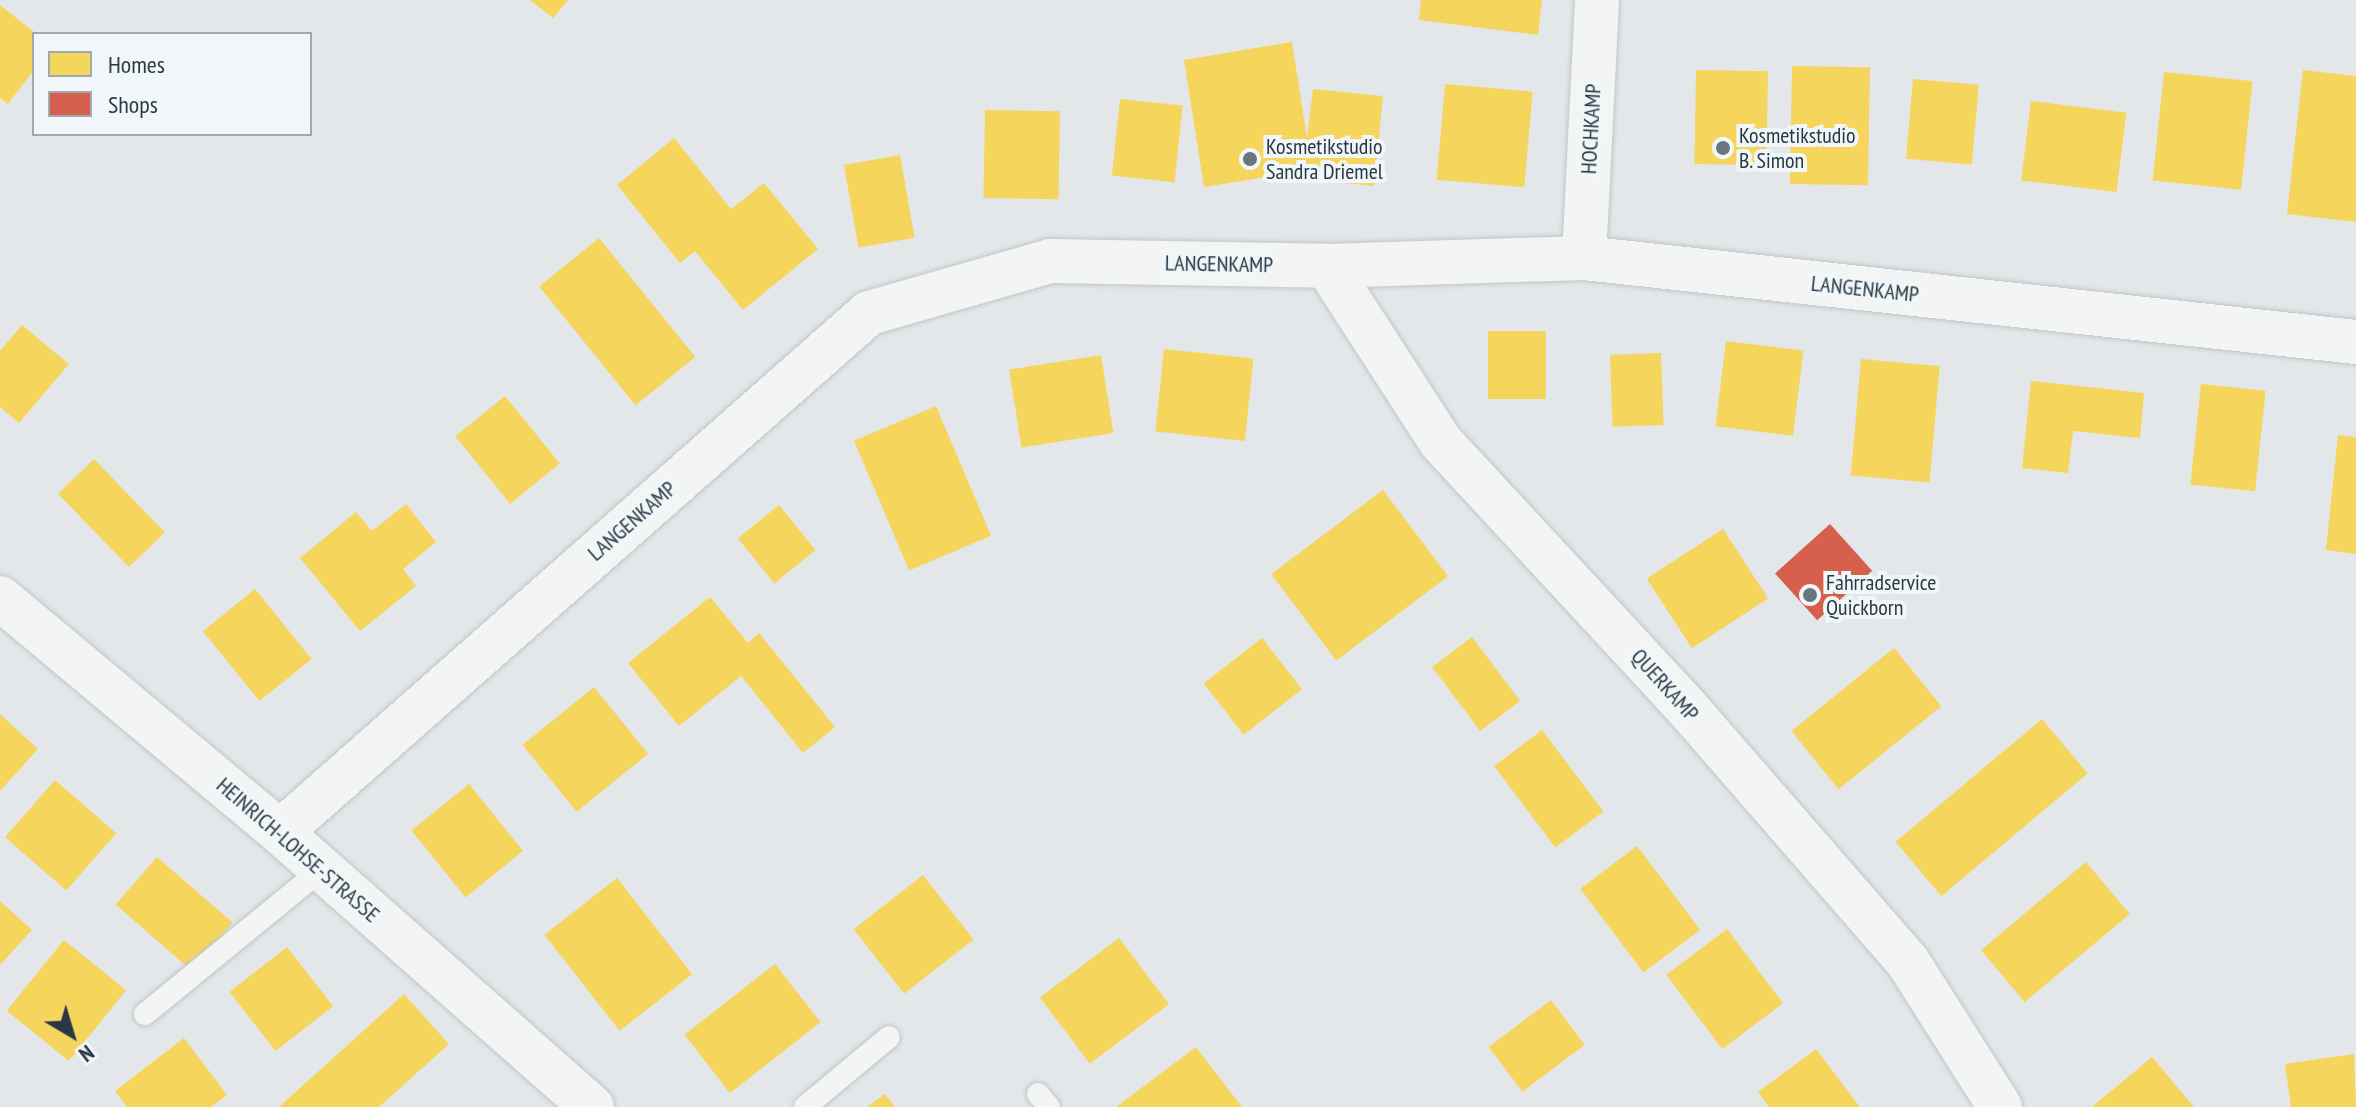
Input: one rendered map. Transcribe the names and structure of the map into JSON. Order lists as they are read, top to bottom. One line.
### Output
{"streets":{"street":["HOCHKAMP","LANGENKAMP","QUERKAMP","HEINRICH-LOHSE-STRASSE"]},"crossings":[["HOCHKAMP","LANGENKAMP"],["LANGENKAMP","QUERKAMP"],["LANGENKAMP","HEINRICH-LOHSE-STRASSE"]],"places":["Kosmetikstudio B. Simon","Kosmetikstudio Sandra Driemel","Fahrradservice Quickborn"],"legend":["Homes","Shops"],"north":"bottom right"}
